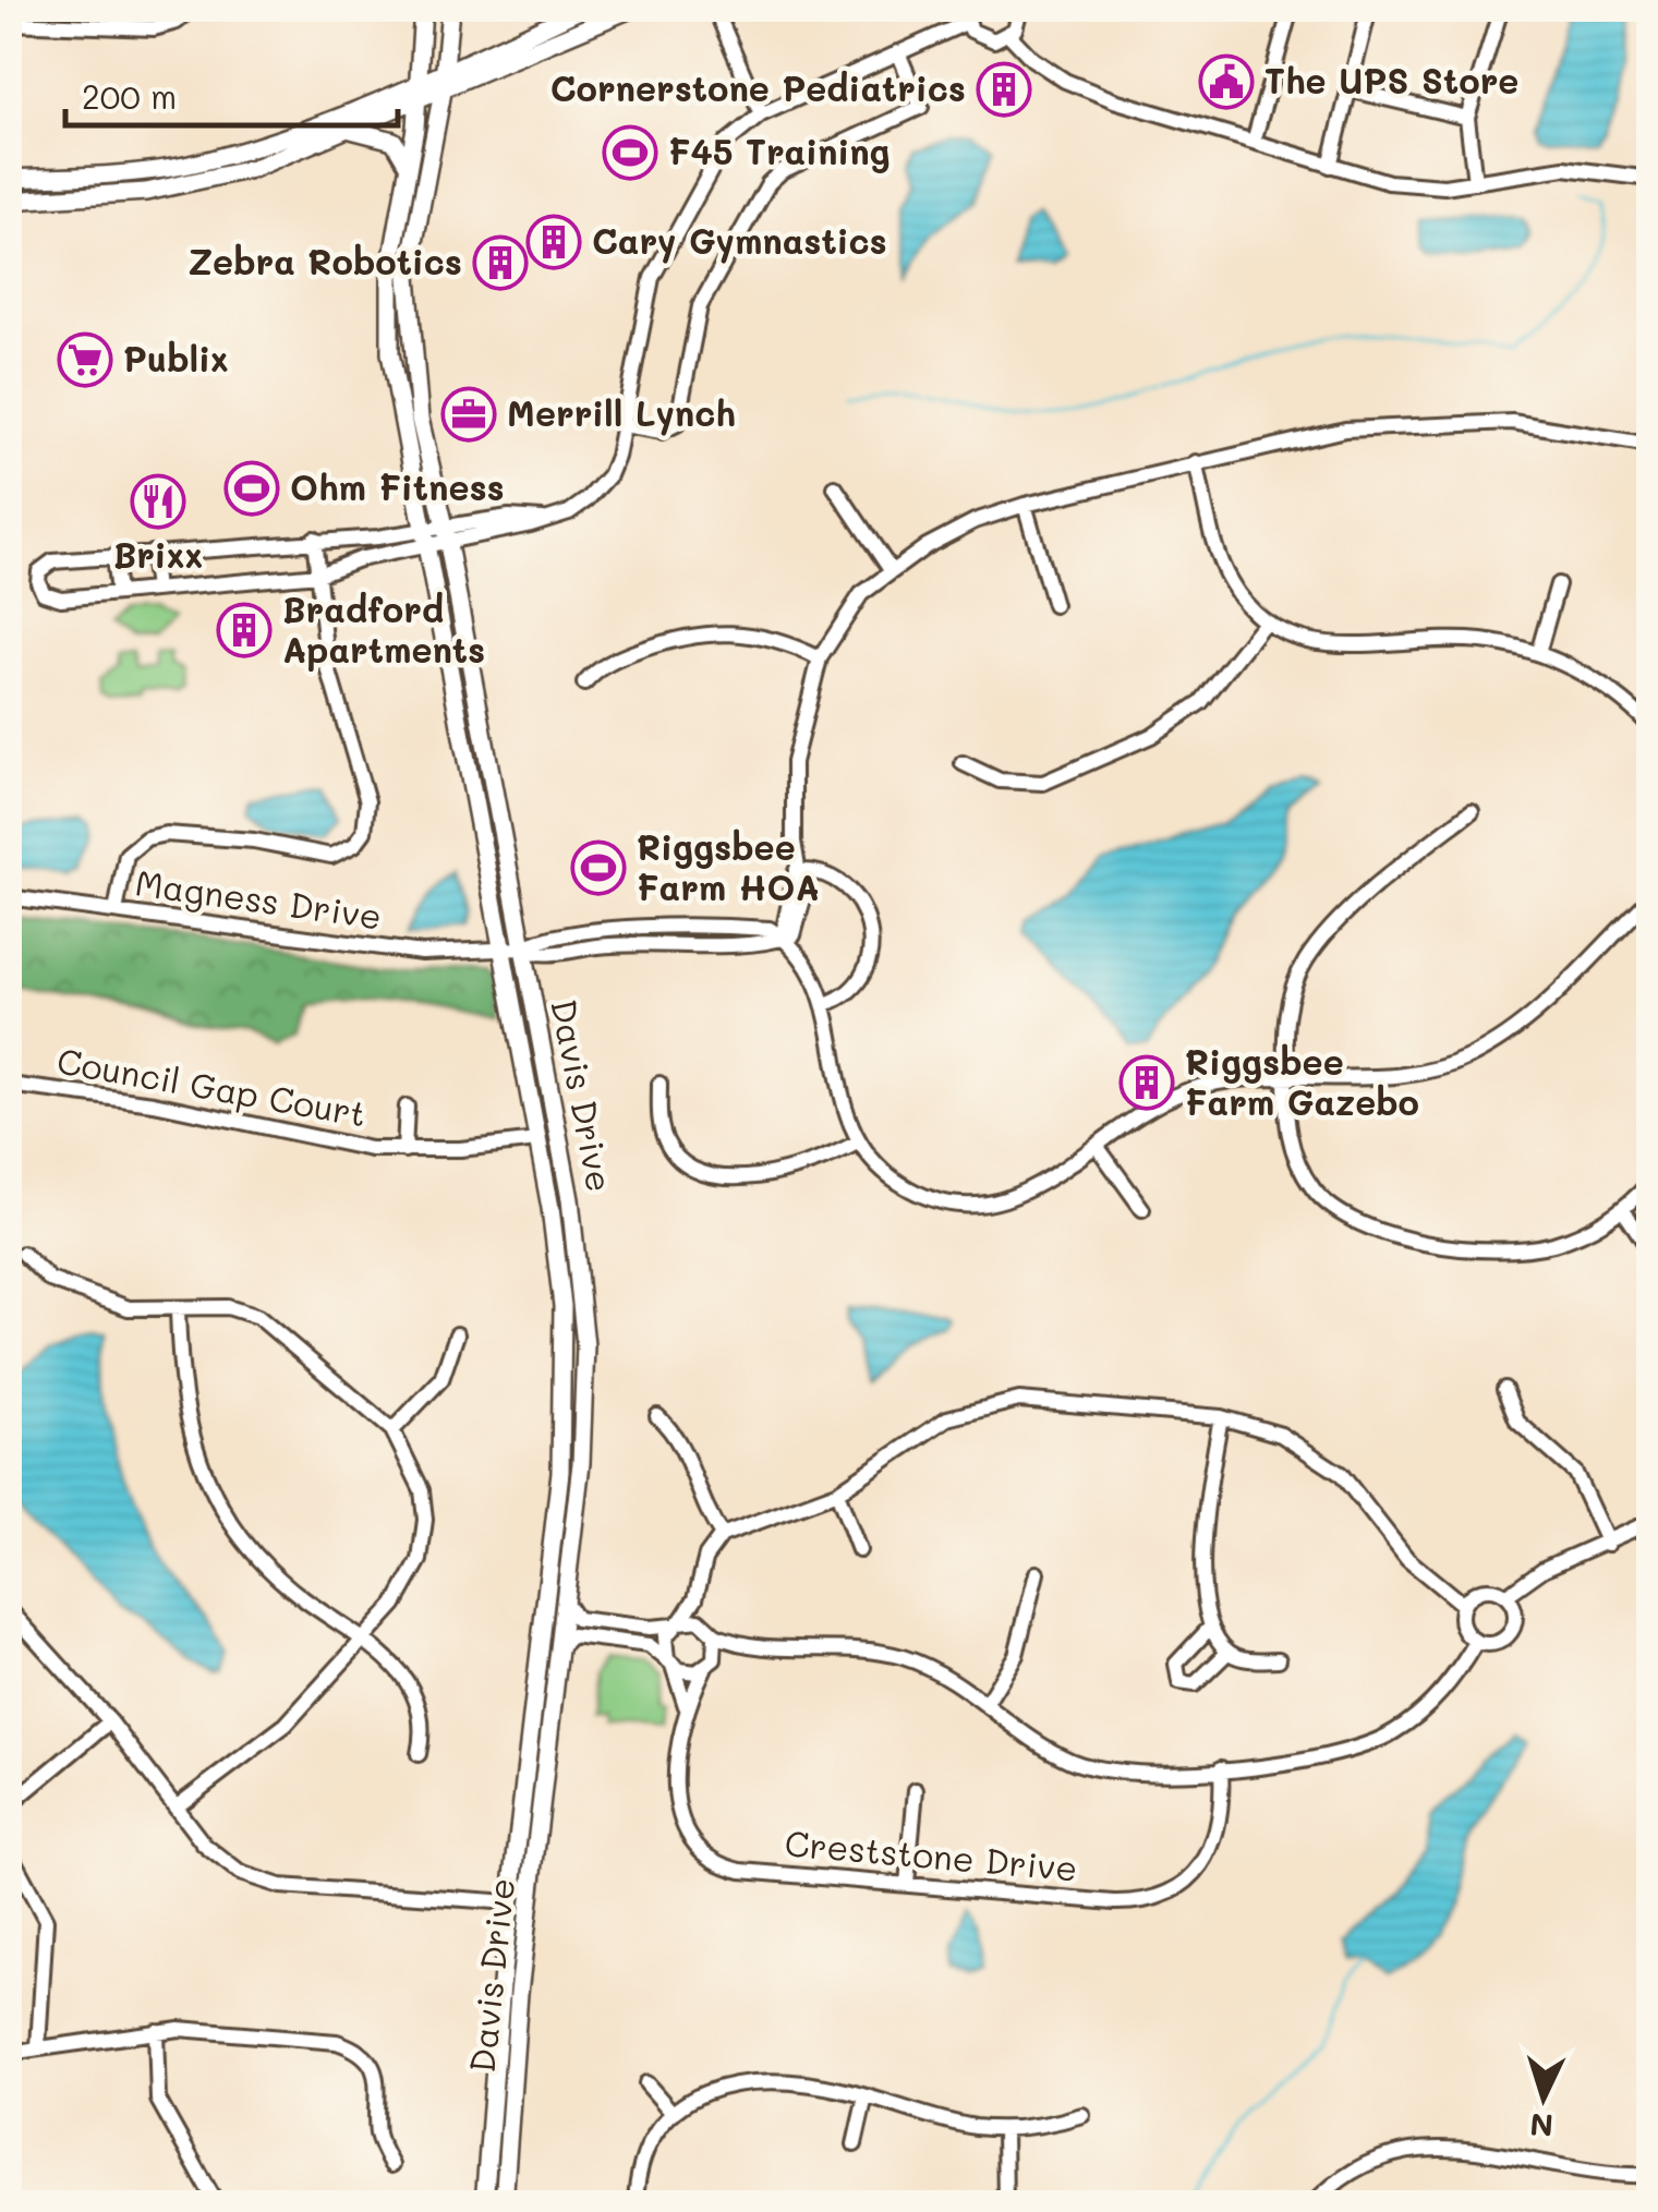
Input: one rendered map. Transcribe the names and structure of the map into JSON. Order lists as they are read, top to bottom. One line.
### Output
{"streets":{"main road":["Davis Drive"],"street":["Magness Drive","Council Gap Court","Creststone Drive"]},"crossings":[["Magness Drive","Davis Drive"],["Council Gap Court","Davis Drive"]],"places":{"public building":["The UPS Store"],"building":["Cornerstone Pediatrics","Cary Gymnastics","Zebra Robotics","Bradford Apartments","Riggsbee Farm Gazebo"],"sports":["F45 Training","Ohm Fitness","Riggsbee Farm HOA"],"supermarket":["Publix"],"office":["Merrill Lynch"],"restaurant":["Brixx"]},"scale_bar":"200 m","north":"bottom"}
